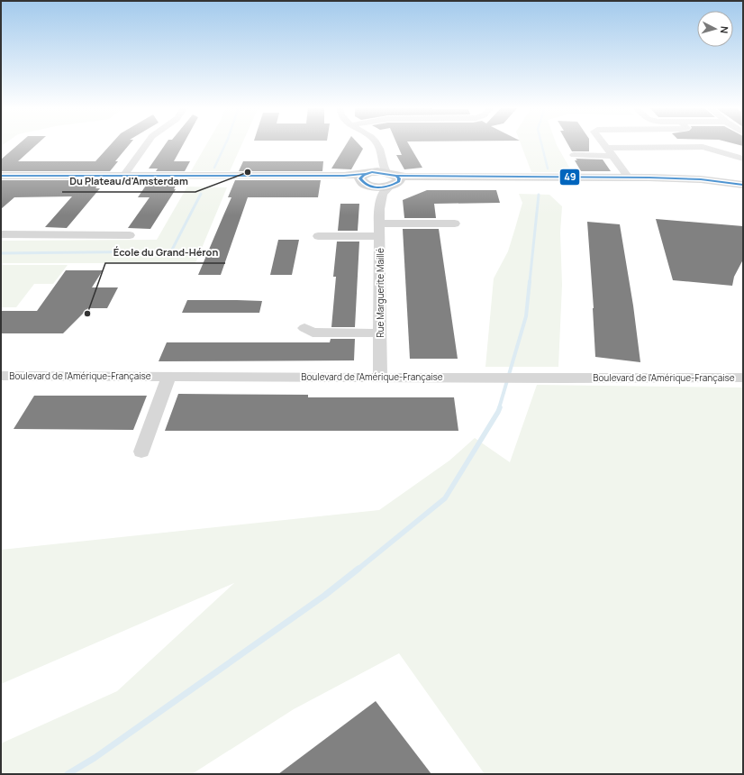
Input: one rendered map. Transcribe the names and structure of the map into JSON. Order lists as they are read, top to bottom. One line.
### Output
{"streets":{"street":["Rue Marguerite Maillé","Boulevard de l'Amérique-Française"]},"crossings":[["Rue Marguerite Maillé","Boulevard de l'Amérique-Française"]],"places":["Du Plateau/d'Amsterdam","École du Grand-Héron"],"lines":["transit line 49"],"north":"right"}
